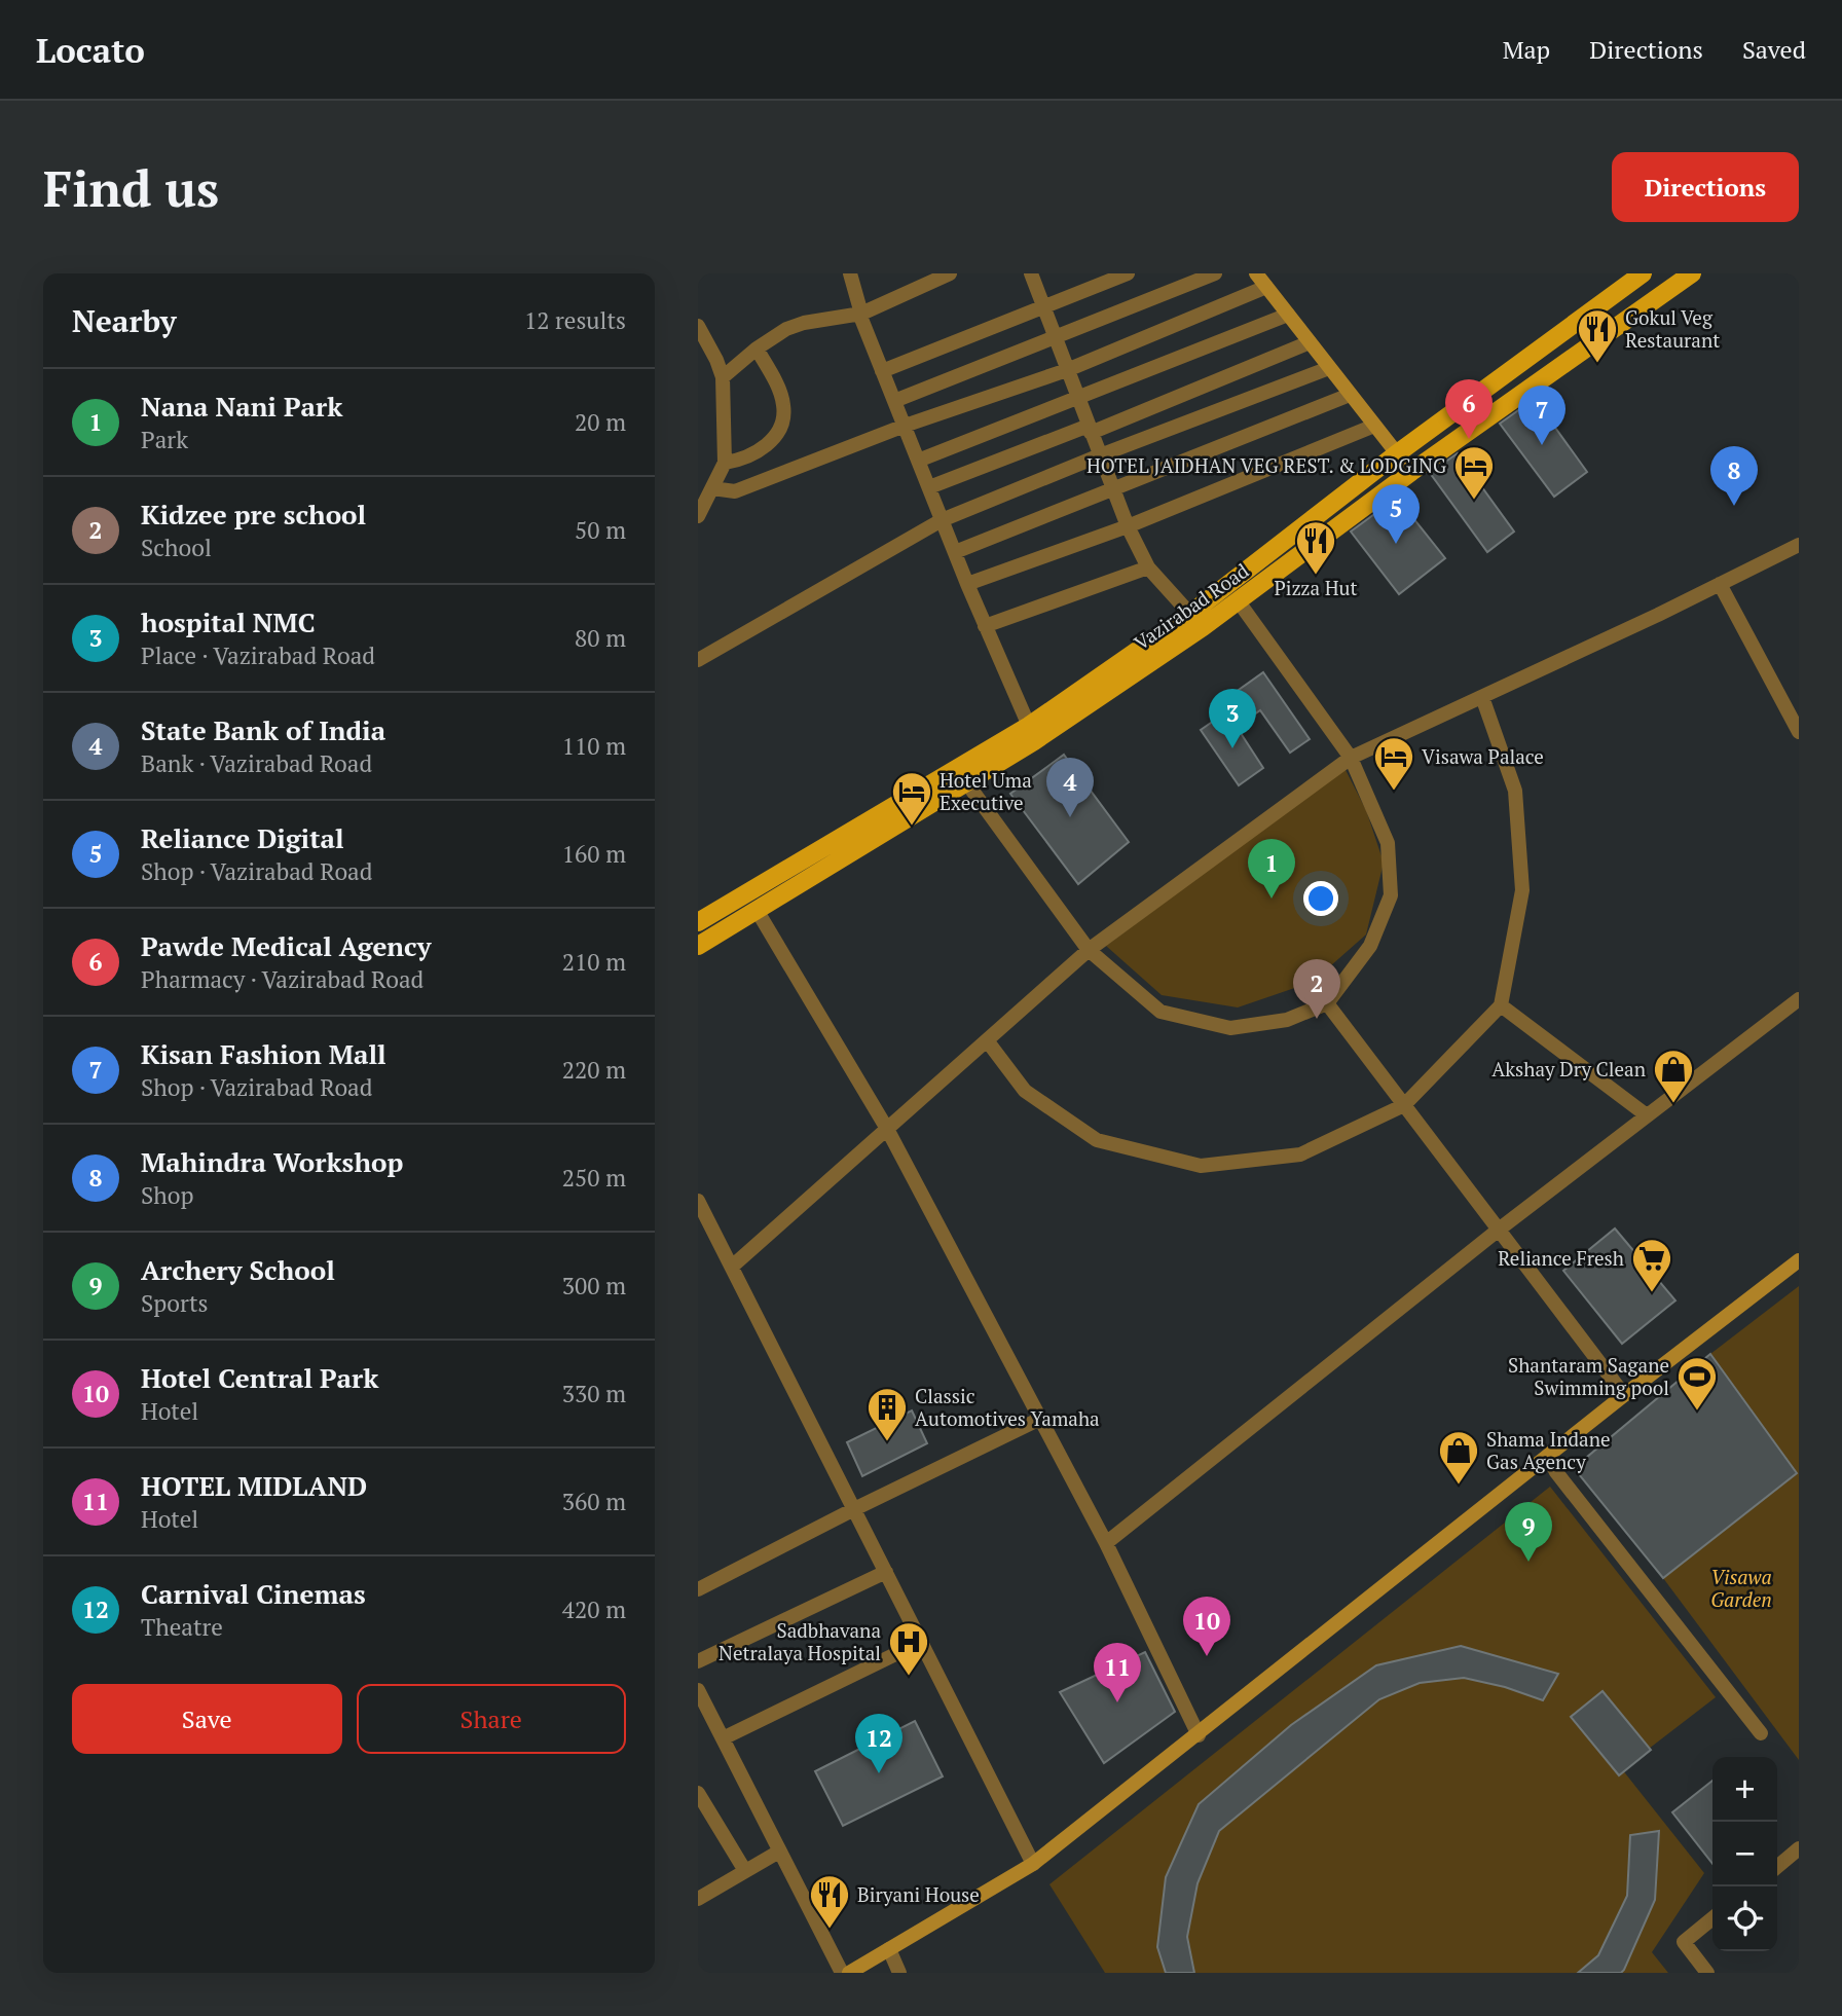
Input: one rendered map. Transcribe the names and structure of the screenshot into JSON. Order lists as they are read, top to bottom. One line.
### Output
{"streets":{"main road":["Vazirabad Road"]},"parks":["Visawa Garden"],"places":{"restaurant":["Gokul Veg Restaurant","Pizza Hut","Biryani House"],"hotel":["HOTEL JAIDHAN VEG REST. & LODGING","Visawa Palace","Hotel Uma Executive"],"shop":["Akshay Dry Clean","Shama Indane Gas Agency"],"supermarket":["Reliance Fresh"],"sports":["Shantaram Sagane Swimming pool"],"building":["Classic Automotives Yamaha"],"hospital":["Sadbhavana Netralaya Hospital"]},"page":{"header":"Locato","nav":["Map","Directions","Saved"],"buttons":["Directions",["Save","Share"]],"title":"Find us","heading":["Nearby","12 results"],"list":[{"mark":"1","name":"Nana Nani Park","note":"Park","value":"20 m"},{"mark":"2","name":"Kidzee pre school","note":"School","value":"50 m"},{"mark":"3","name":"hospital NMC","note":"Place · Vazirabad Road","value":"80 m"},{"mark":"4","name":"State Bank of India","note":"Bank · Vazirabad Road","value":"110 m"},{"mark":"5","name":"Reliance Digital","note":"Shop · Vazirabad Road","value":"160 m"},{"mark":"6","name":"Pawde Medical Agency","note":"Pharmacy · Vazirabad Road","value":"210 m"},{"mark":"7","name":"Kisan Fashion Mall","note":"Shop · Vazirabad Road","value":"220 m"},{"mark":"8","name":"Mahindra Workshop","note":"Shop","value":"250 m"},{"mark":"9","name":"Archery School","note":"Sports","value":"300 m"},{"mark":"10","name":"Hotel Central Park","note":"Hotel","value":"330 m"},{"mark":"11","name":"HOTEL MIDLAND","note":"Hotel","value":"360 m"},{"mark":"12","name":"Carnival Cinemas","note":"Theatre","value":"420 m"}],"pins":["6","7","8","5","3","4","1","2","9","10","11","12"],"map_buttons":["+","−"]}}
